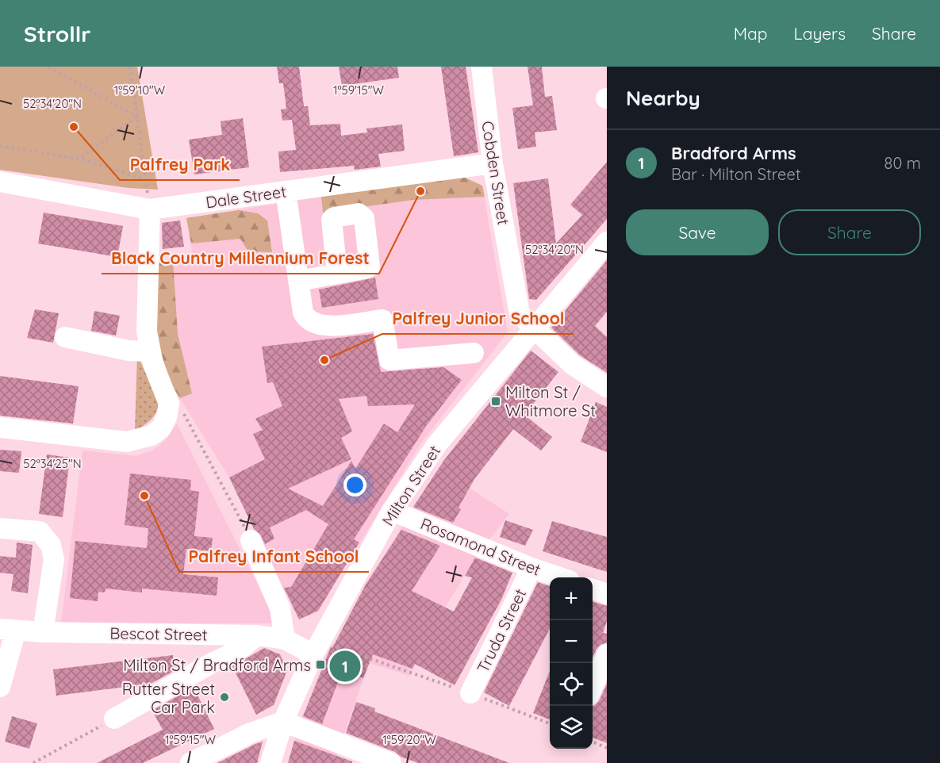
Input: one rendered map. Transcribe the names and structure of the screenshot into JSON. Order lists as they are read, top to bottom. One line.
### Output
{"streets":{"street":["Cobden Street","Dale Street","Milton Street","Rosamond Street","Truda Street","Bescot Street"]},"crossings":[["Cobden Street","Dale Street"],["Cobden Street","Milton Street"],["Milton Street","Rosamond Street"],["Milton Street","Bescot Street"],["Rosamond Street","Truda Street"]],"places":{"other":["Palfrey Park","Black Country Millennium Forest","Palfrey Junior School","Palfrey Infant School","Rutter Street Car Park"],"transit":["Milton St / Whitmore St","Milton St / Bradford Arms"]},"page":{"header":"Strollr","nav":["Map","Layers","Share"],"heading":"Nearby","list":[{"mark":"1","name":"Bradford Arms","note":"Bar · Milton Street","value":"80 m"}],"buttons":["Save","Share"],"map_buttons":["+","−"],"pins":"1"},"coordinates":["1°59'10\"W","1°59'15\"W","52°34'20\"N","52°34'25\"N","1°59'20\"W"]}
